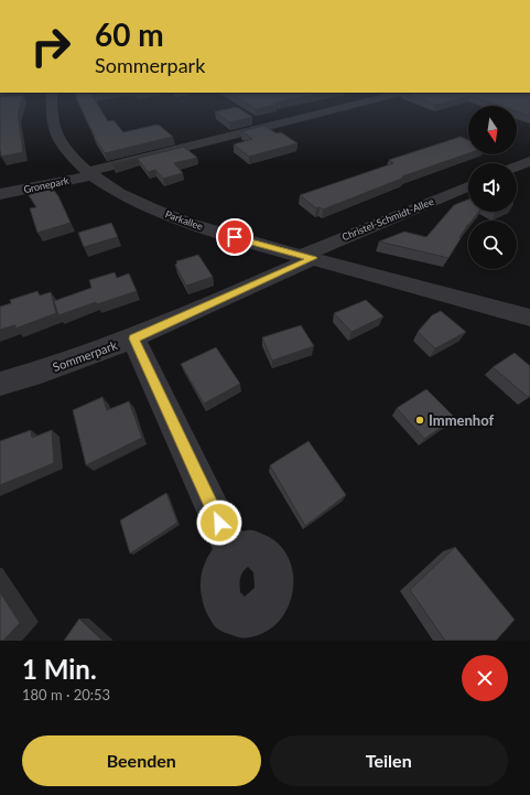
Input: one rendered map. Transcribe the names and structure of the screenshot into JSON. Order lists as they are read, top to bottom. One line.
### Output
{"streets":{"street":["Gronepark","Christel-Schmidt-Allee","Parkallee","Sommerpark"]},"crossings":[["Gronepark","Parkallee"],["Christel-Schmidt-Allee","Parkallee"],["Christel-Schmidt-Allee","Sommerpark"],["Parkallee","Sommerpark"]],"places":["Immenhof"],"north":"bottom","page":{"turn":["60 m","Sommerpark"],"heading":["1 Min.","180 m · 20:53"],"buttons":["Beenden","Teilen"]}}
